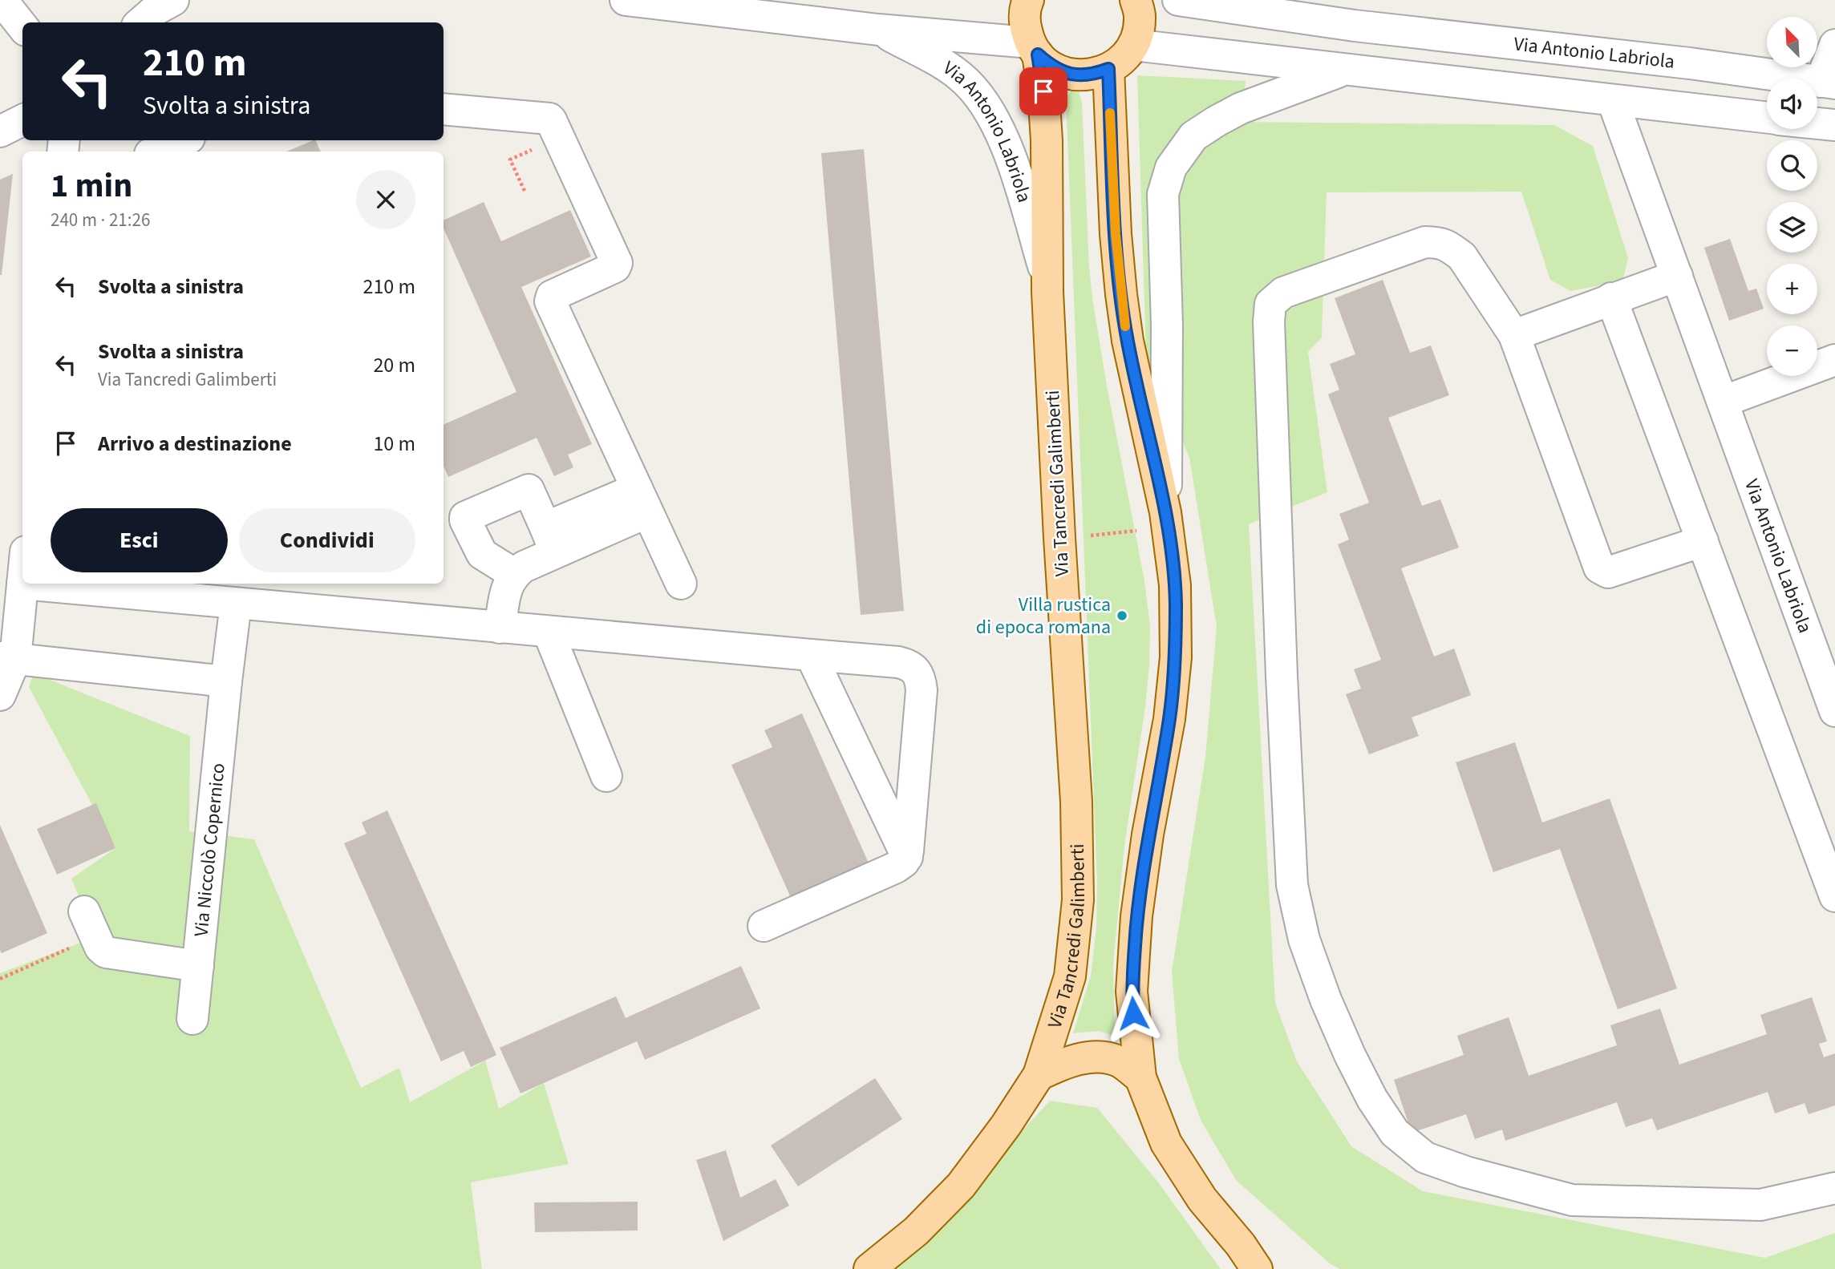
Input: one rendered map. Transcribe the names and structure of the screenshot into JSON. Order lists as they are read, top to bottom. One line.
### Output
{"streets":{"main road":["Via Tancredi Galimberti"],"street":["Via Antonio Labriola","Via Niccolò Copernico"]},"crossings":[["Via Antonio Labriola","Via Tancredi Galimberti"]],"places":["Villa rustica di epoca romana"],"north":"top left","page":{"map_buttons":["+","−"],"turn":["210 m","Svolta a sinistra"],"heading":["1 min","240 m · 21:26"],"list":[{"name":"Svolta a sinistra","value":"210 m"},{"name":"Svolta a sinistra","note":"Via Tancredi Galimberti","value":"20 m"},{"name":"Arrivo a destinazione","value":"10 m"}],"buttons":["Esci","Condividi"]}}
